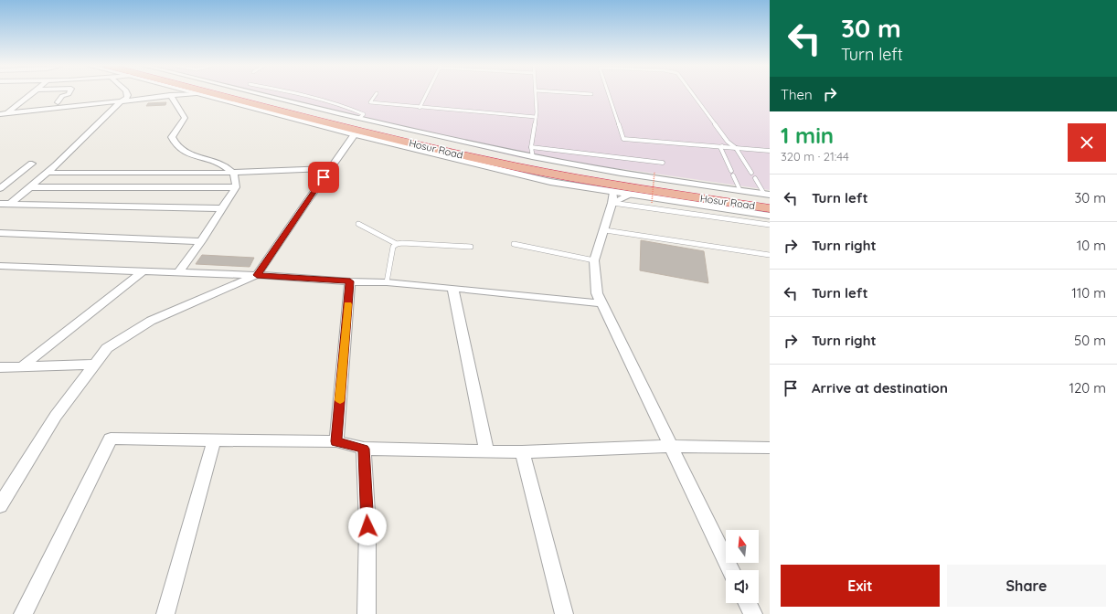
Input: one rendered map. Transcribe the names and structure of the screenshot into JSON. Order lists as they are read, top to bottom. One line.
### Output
{"streets":{"highway":["Hosur Road"]},"north":"top","page":{"turn":["30 m","Turn left"],"then":"Then","heading":["1 min","320 m · 21:44"],"list":[{"name":"Turn left","value":"30 m"},{"name":"Turn right","value":"10 m"},{"name":"Turn left","value":"110 m"},{"name":"Turn right","value":"50 m"},{"name":"Arrive at destination","value":"120 m"}],"buttons":["Exit","Share"]}}
